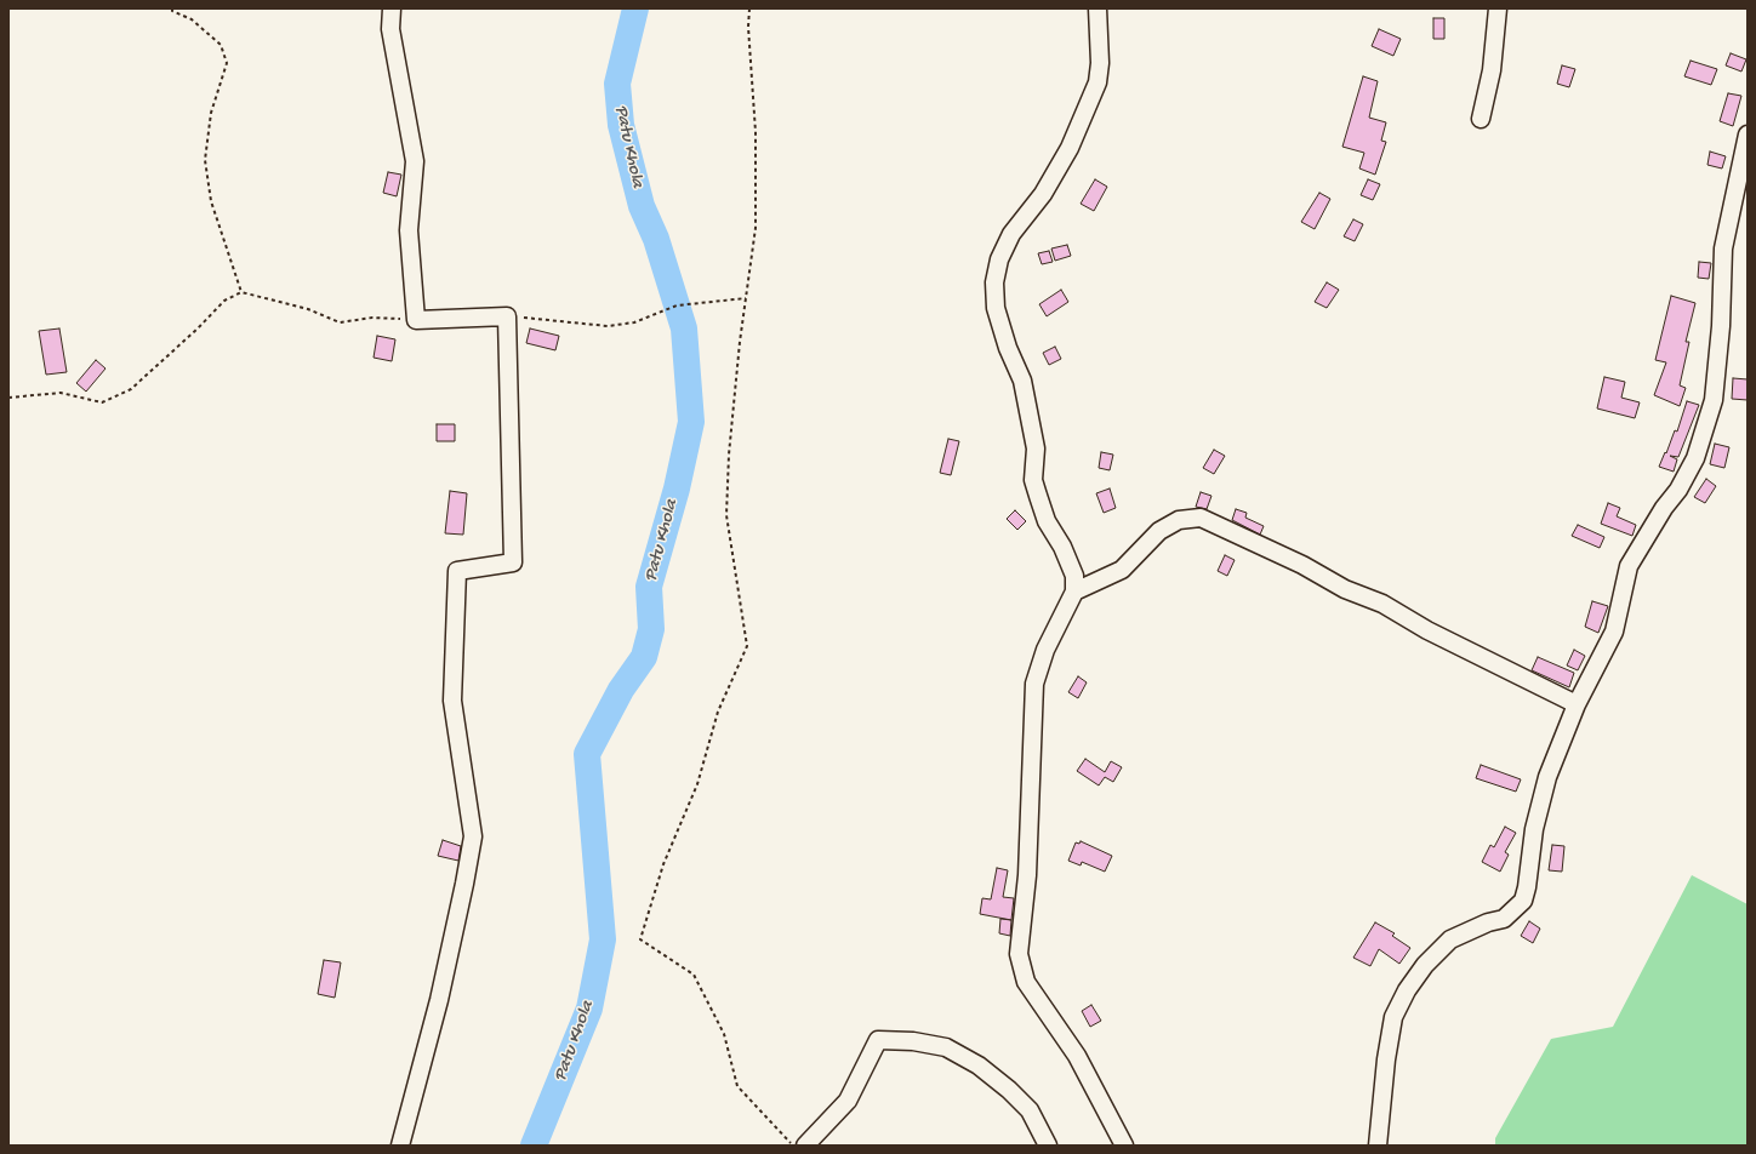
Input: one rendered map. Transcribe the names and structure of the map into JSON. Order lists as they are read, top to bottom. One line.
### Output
{"water":["Patu Khola"]}
